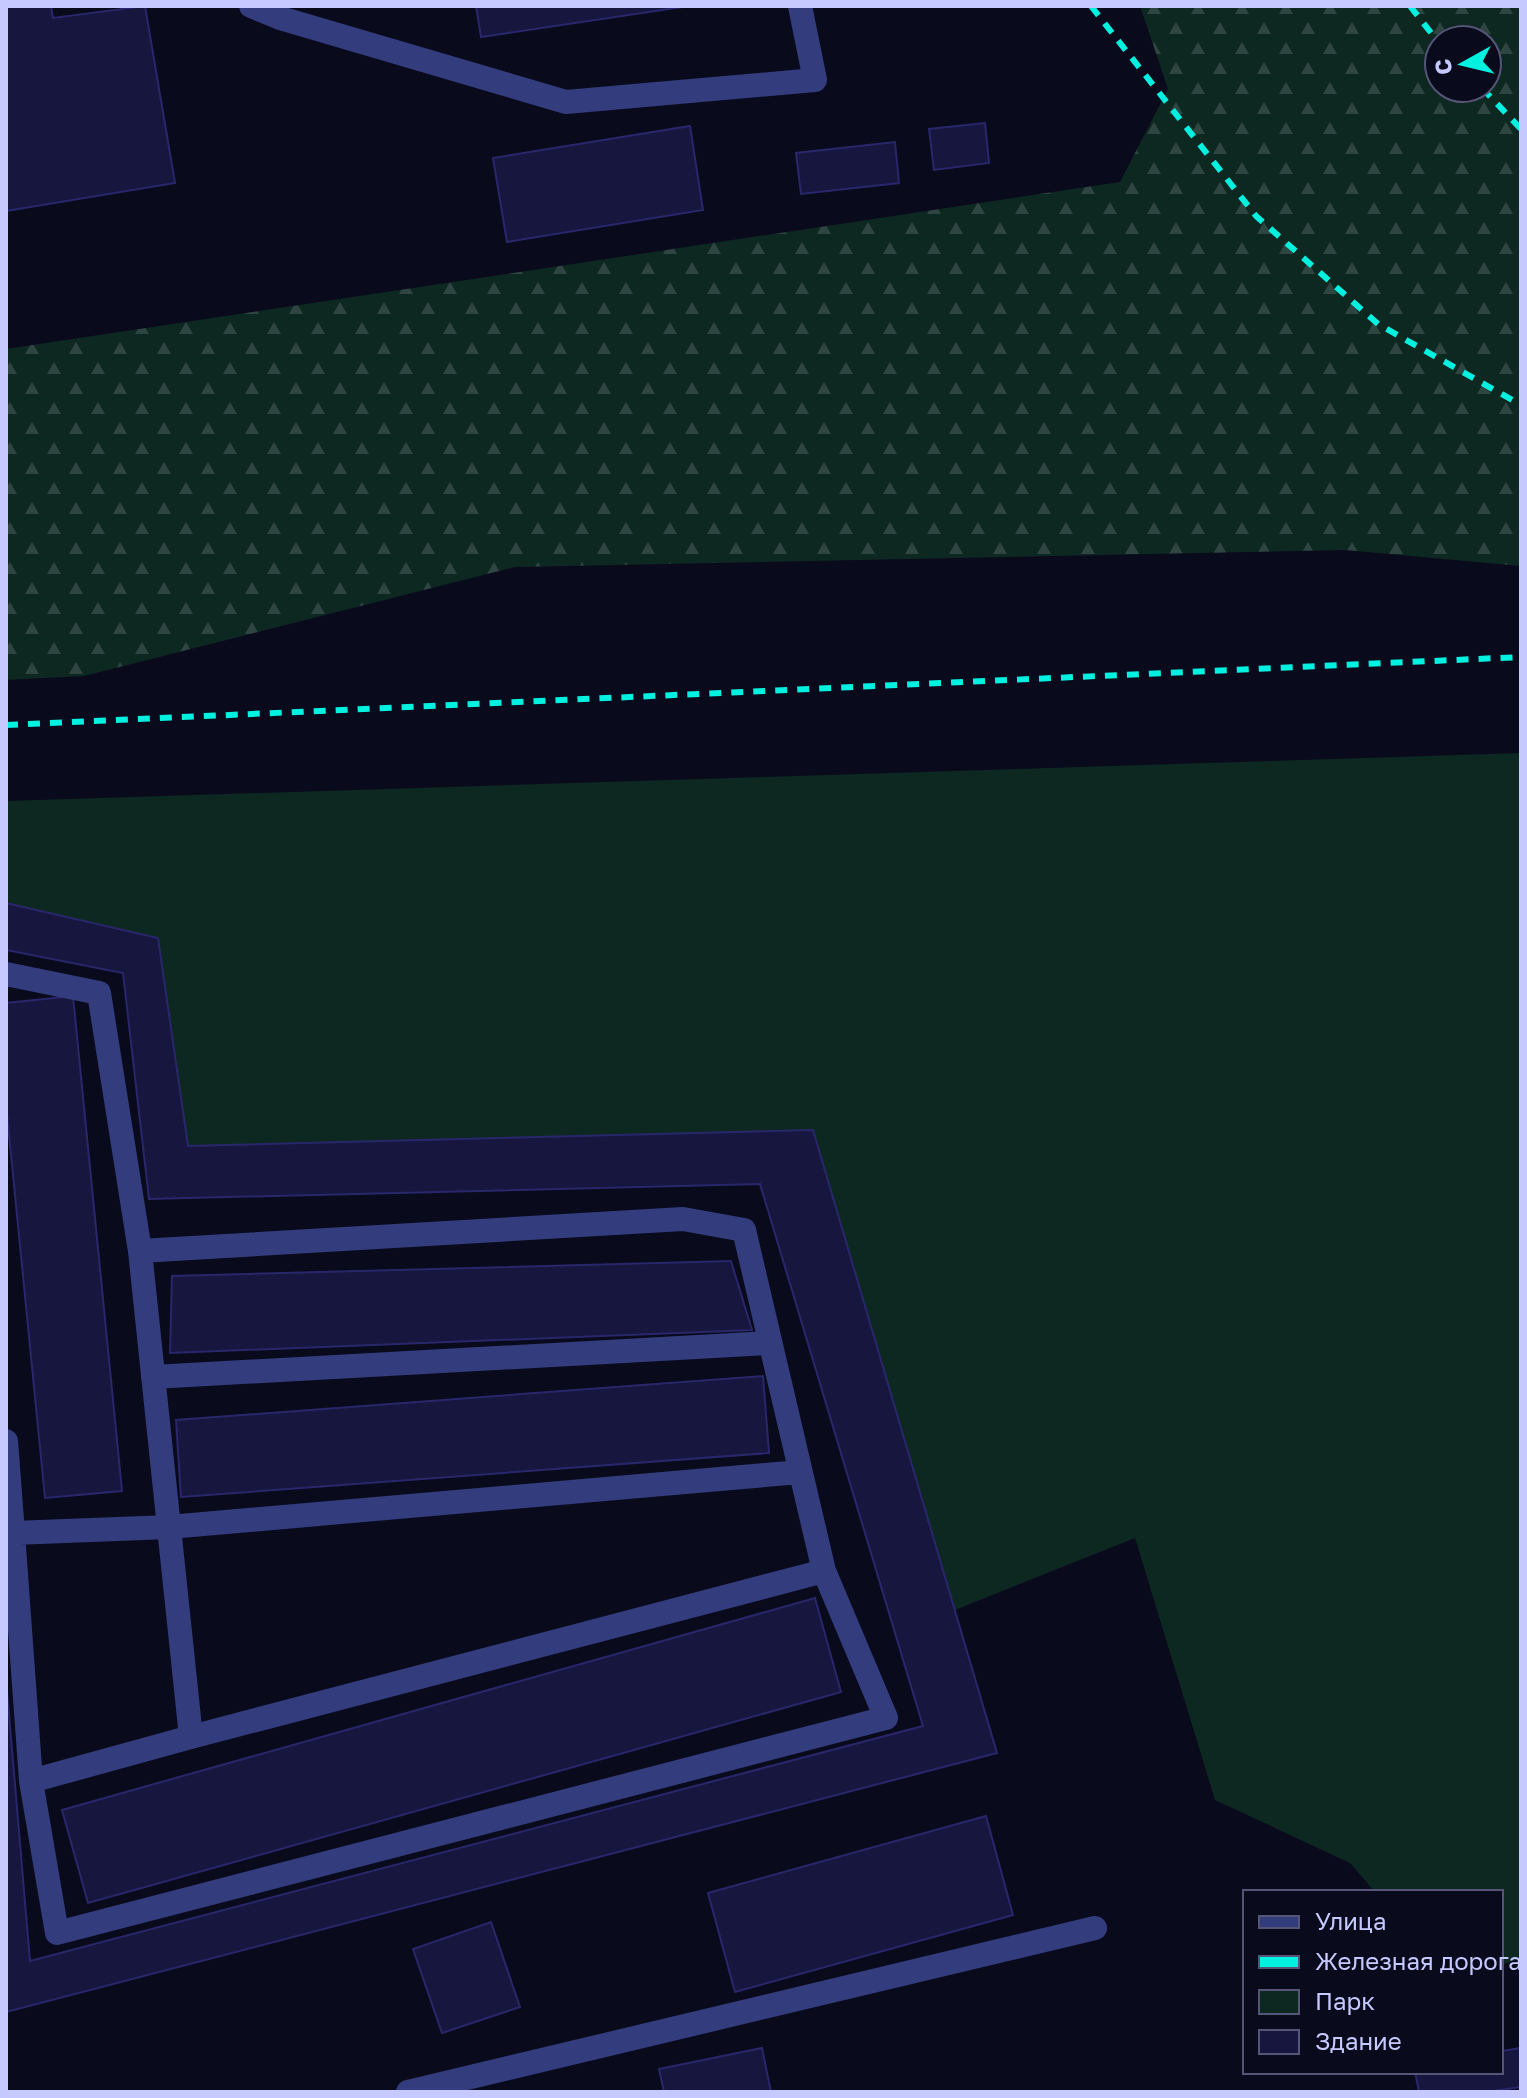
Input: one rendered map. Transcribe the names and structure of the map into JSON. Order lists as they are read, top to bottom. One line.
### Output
{"legend":["Улица","Железная дорога","Парк","Здание"],"north":"left"}
